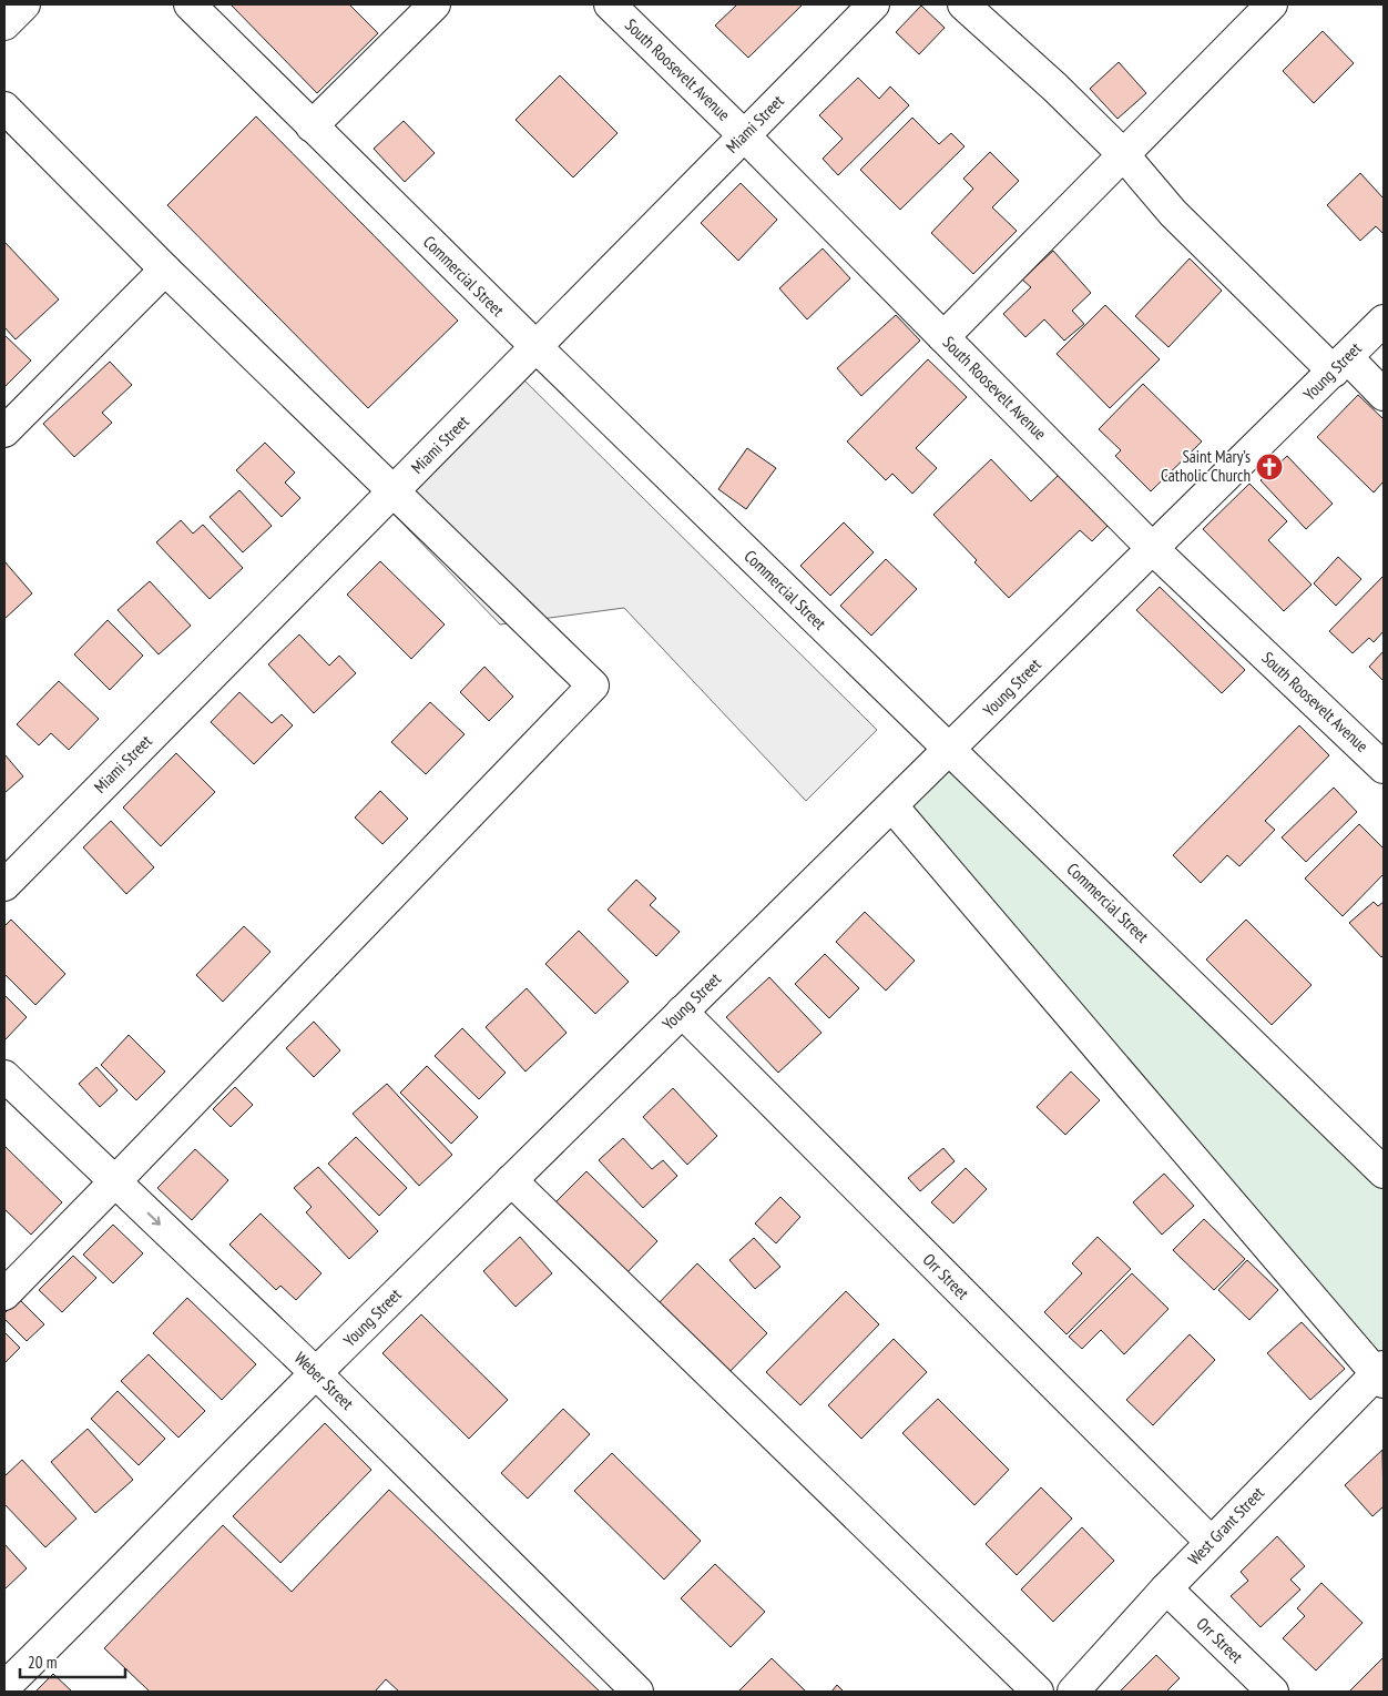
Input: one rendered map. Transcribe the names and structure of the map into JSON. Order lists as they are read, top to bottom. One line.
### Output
{"streets":{"street":["South Roosevelt Avenue","Miami Street","Commercial Street","Young Street","Orr Street","Weber Street","West Grant Street"]},"crossings":[["South Roosevelt Avenue","Miami Street"],["South Roosevelt Avenue","Young Street"],["Miami Street","Commercial Street"],["Commercial Street","Young Street"],["Young Street","Orr Street"],["Young Street","Weber Street"],["Orr Street","West Grant Street"]],"places":{"church":["Saint Mary’s Catholic Church"]},"scale_bar":"20 m"}
